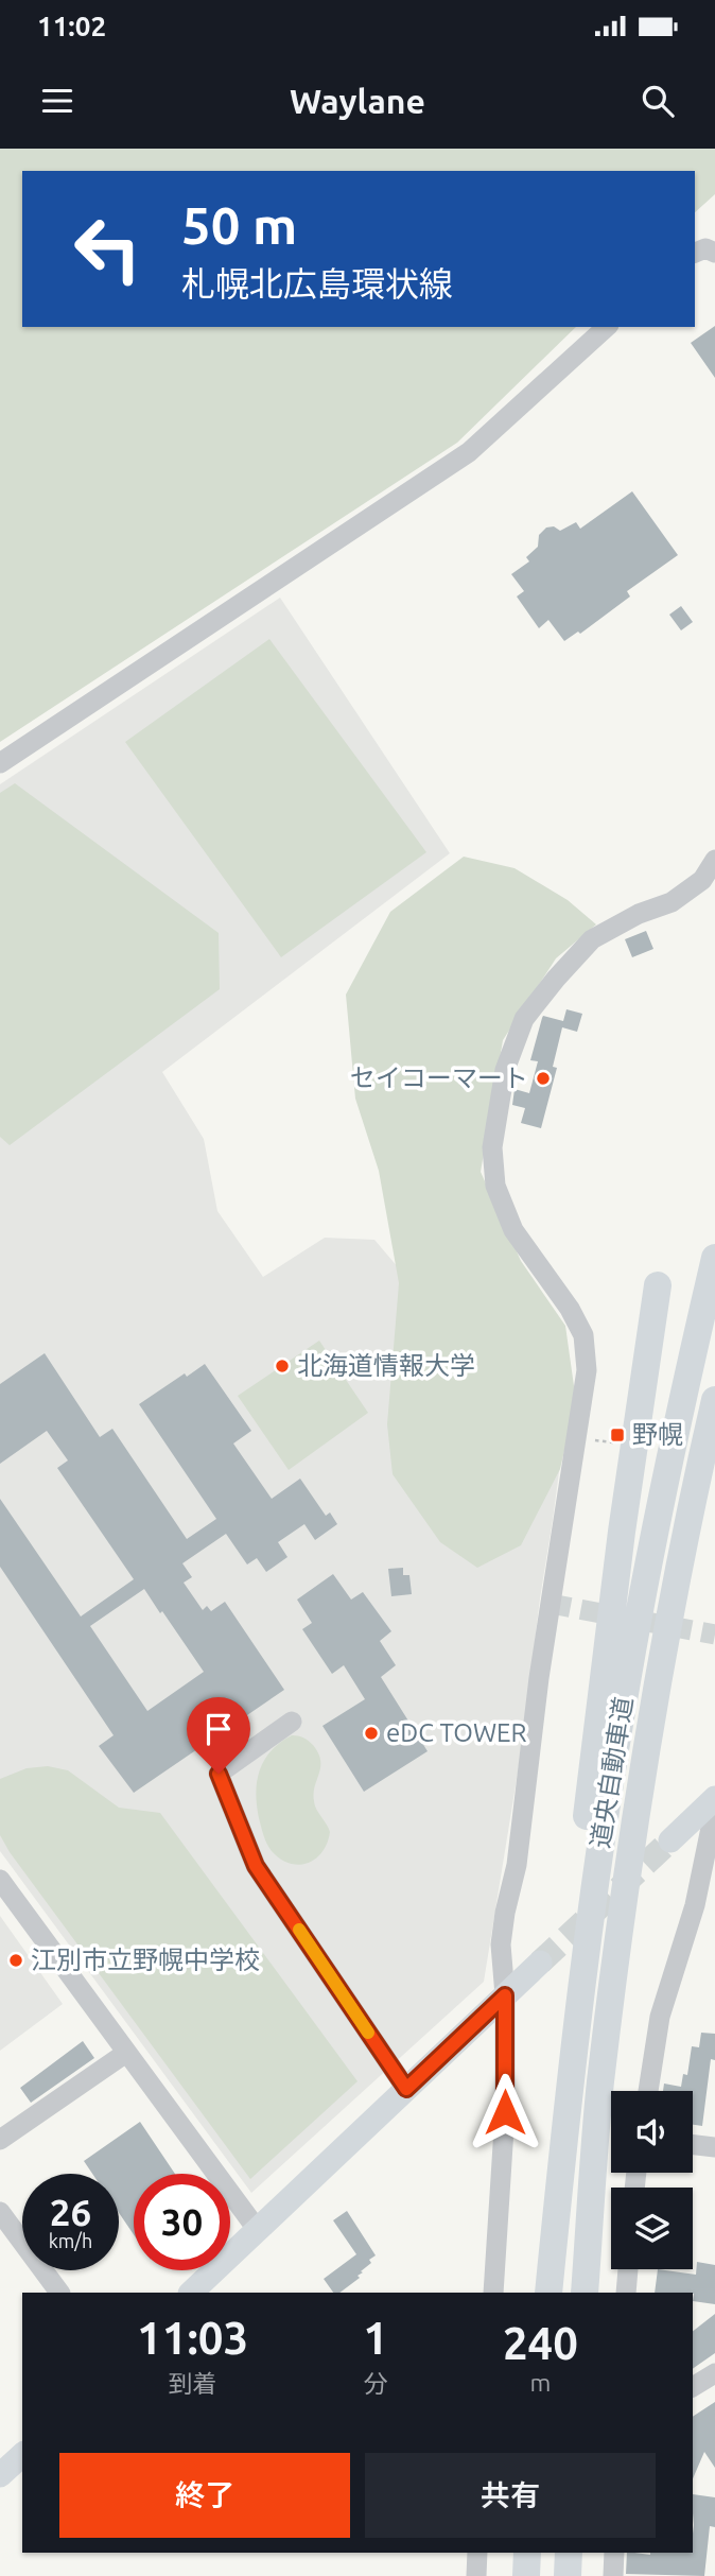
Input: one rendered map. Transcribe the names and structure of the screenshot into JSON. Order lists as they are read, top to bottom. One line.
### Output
{"streets":{"highway":["道央自動車道"]},"places":{"other":["セイコーマート","北海道情報大学","eDC TOWER","江別市立野幌中学校"],"transit":["野幌"]},"page":{"status":"11:02","header":"Waylane","turn":["50 m","札幌北広島環状線"],"speed":"26 km/h","limit":"30","eta":["11:03","到着","1","分","240","m"],"buttons":["終了","共有"]}}
